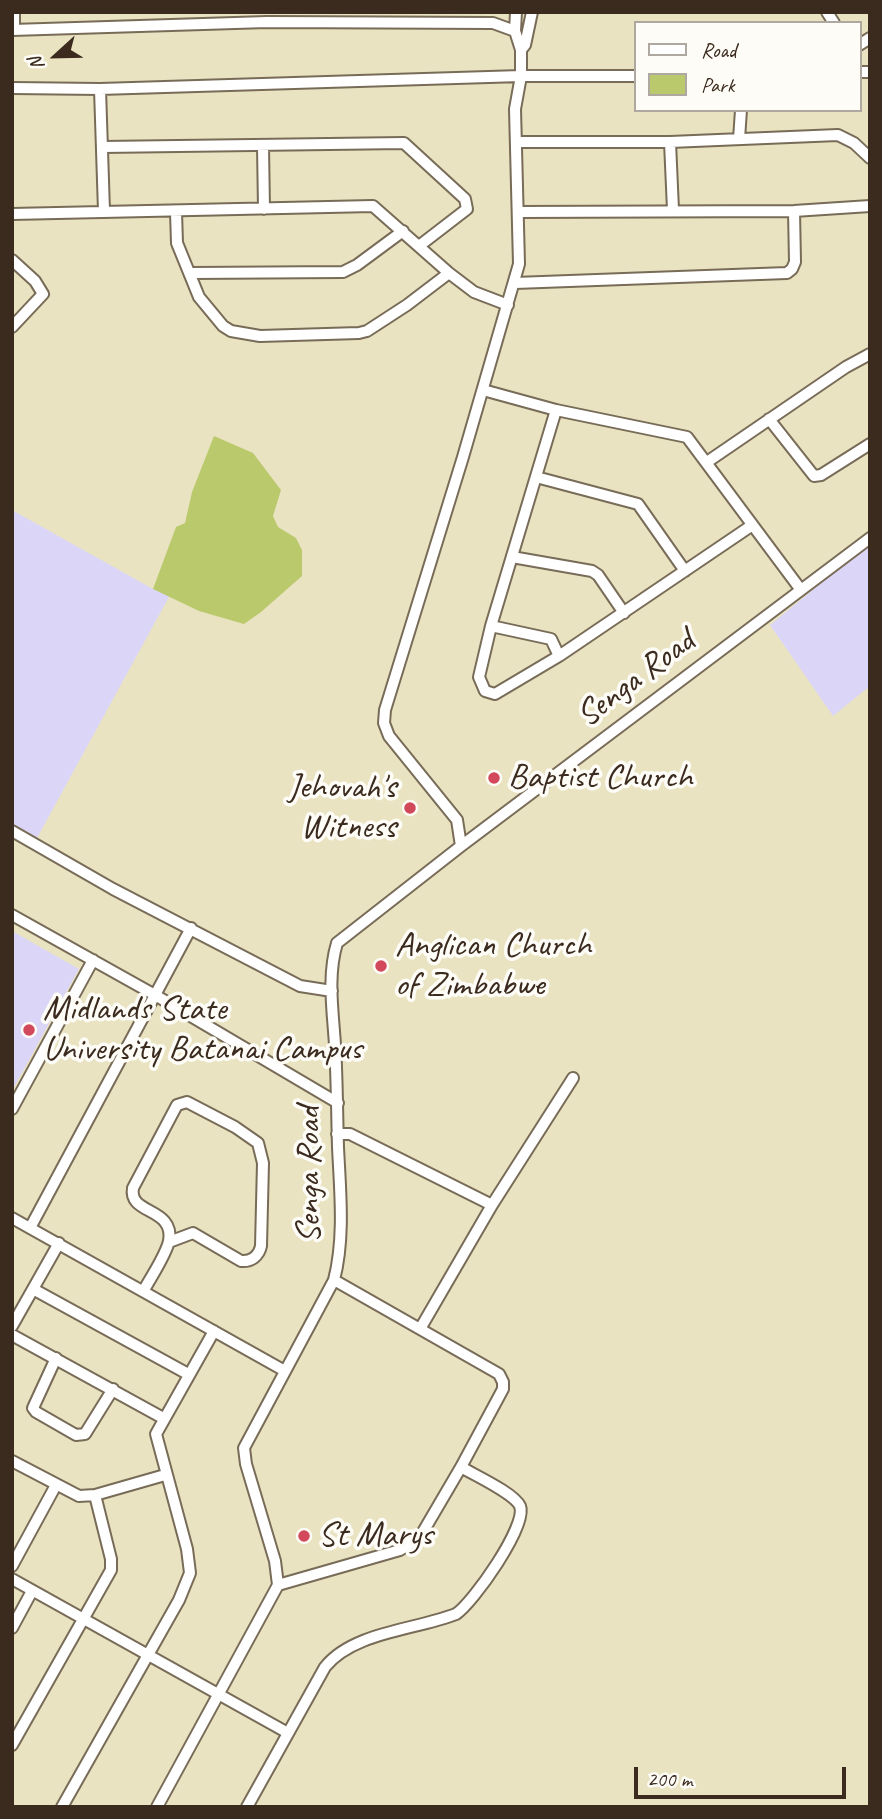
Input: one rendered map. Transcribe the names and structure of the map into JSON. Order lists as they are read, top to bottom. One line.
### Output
{"streets":{"street":["Senga Road"]},"places":["Baptist Church","Jehovah's Witness","Anglican Church of Zimbabwe","Midlands State University Batanai Campus","St Marys"],"legend":["Road","Park"],"scale_bar":"200 m","north":"left"}
